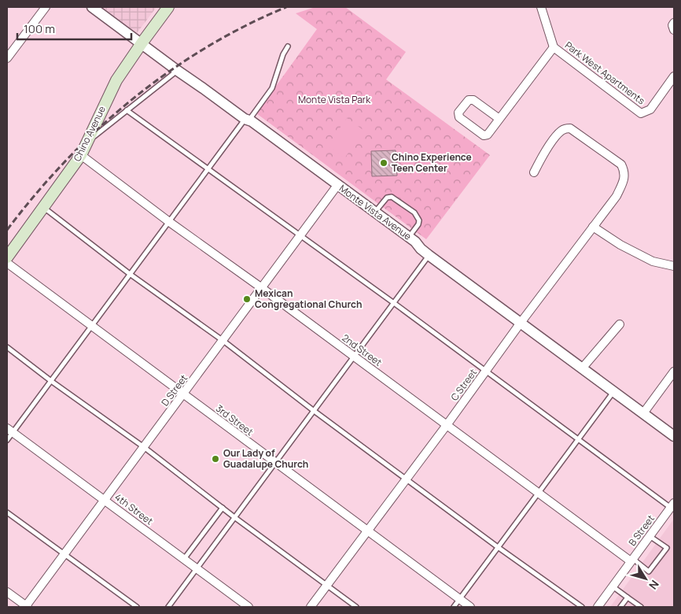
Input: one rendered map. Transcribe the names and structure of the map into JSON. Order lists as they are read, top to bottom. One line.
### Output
{"streets":{"main road":["Chino Avenue"],"street":["Park West Apartments","Monte Vista Avenue","2nd Street","C Street","D Street","3rd Street","4th Street","B Street"]},"crossings":[["Chino Avenue","Monte Vista Avenue"],["Chino Avenue","2nd Street"],["Monte Vista Avenue","C Street"],["Monte Vista Avenue","D Street"],["2nd Street","C Street"],["2nd Street","D Street"],["2nd Street","B Street"],["C Street","3rd Street"],["D Street","3rd Street"],["D Street","4th Street"]],"parks":["Monte Vista Park"],"places":["Chino Experience Teen Center","Mexican Congregational Church","Our Lady of Guadalupe Church"],"scale_bar":"100 m","north":"bottom right"}
